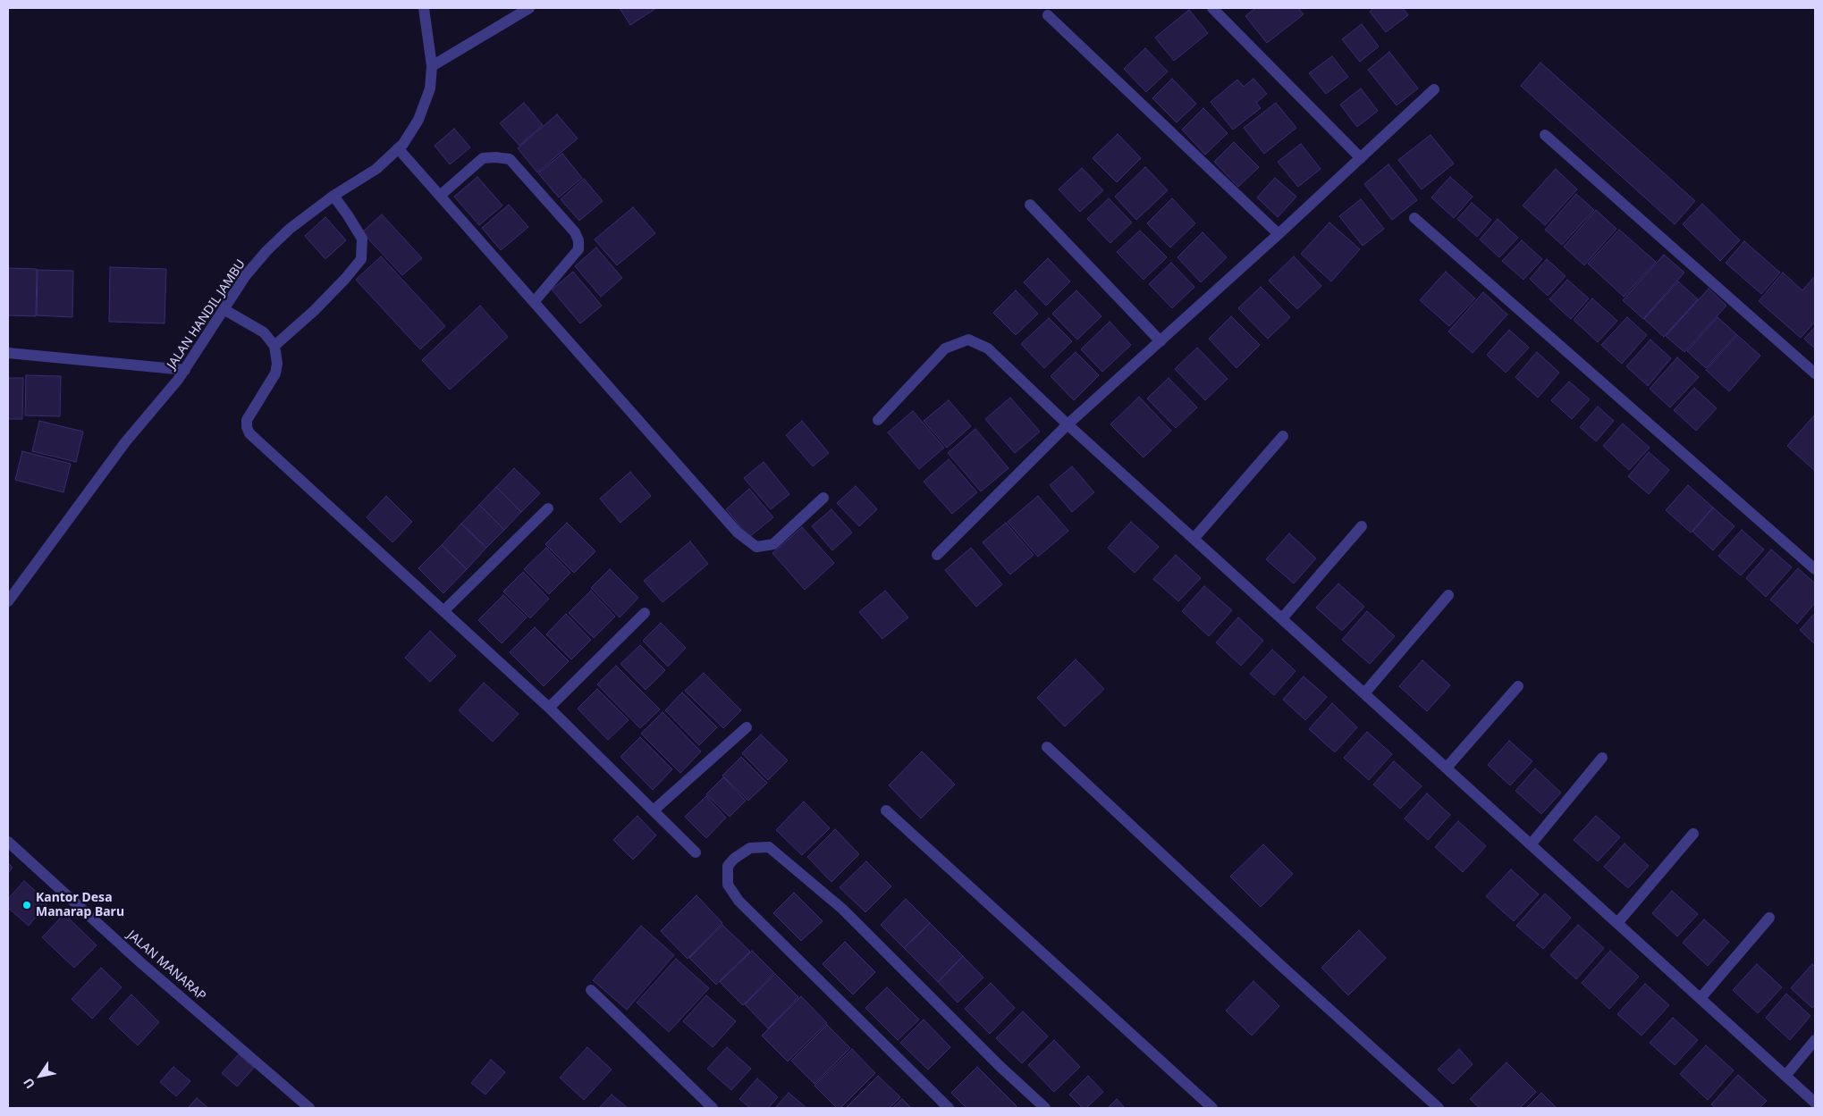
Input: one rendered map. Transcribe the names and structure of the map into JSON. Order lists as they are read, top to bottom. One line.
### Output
{"streets":{"street":["JALAN HANDIL JAMBU","JALAN MANARAP"]},"places":["Kantor Desa Manarap Baru"],"north":"bottom left"}
